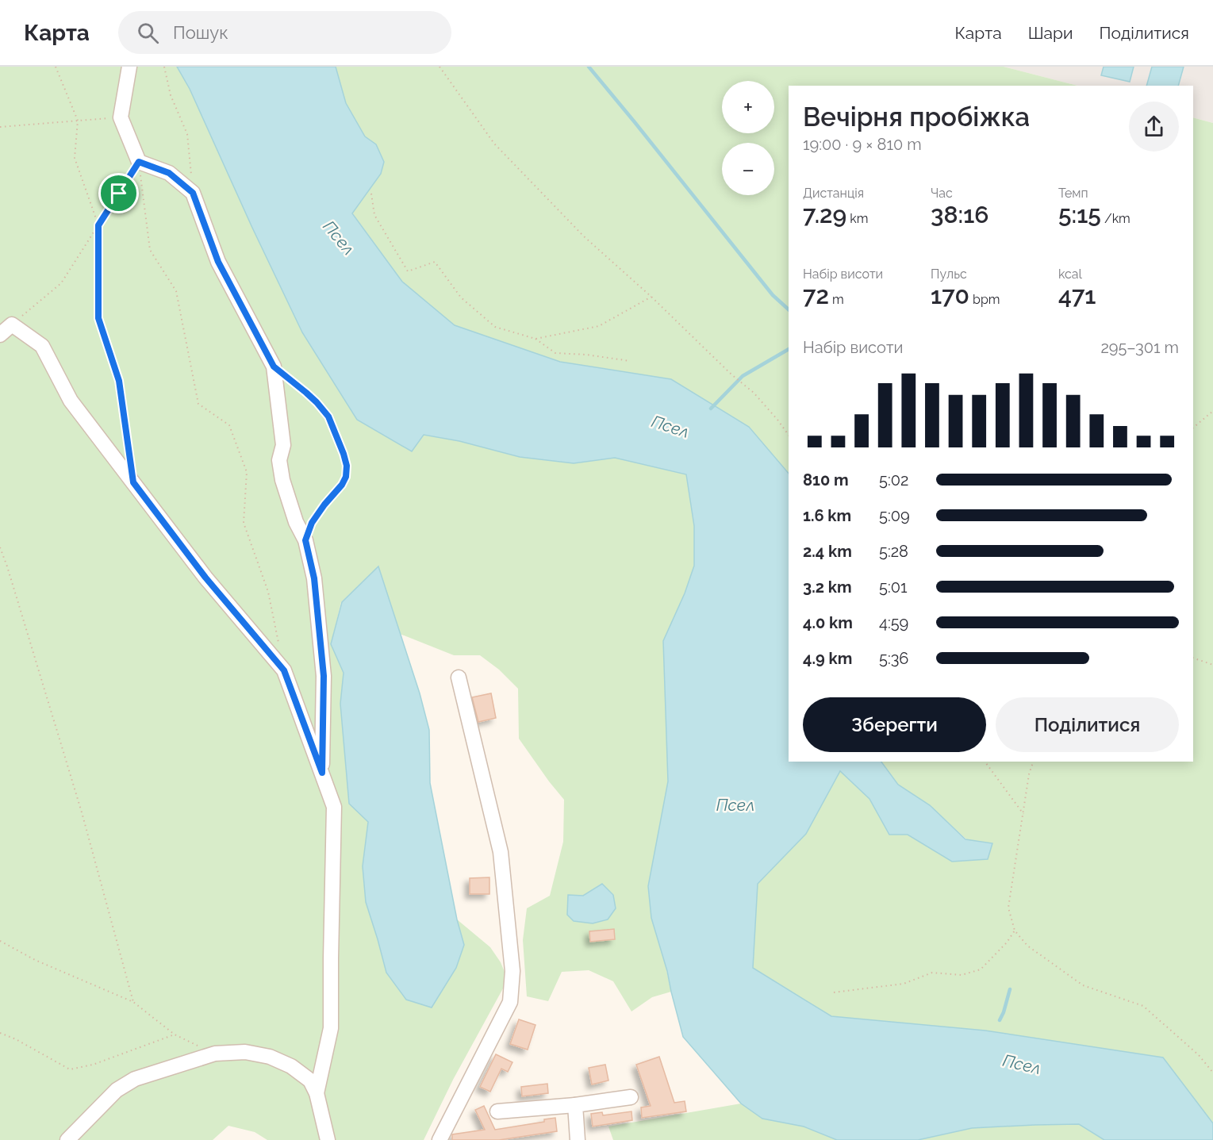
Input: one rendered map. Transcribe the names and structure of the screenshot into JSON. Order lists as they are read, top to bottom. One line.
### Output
{"water":["Псел"],"page":{"header":"Карта","search":"Пошук","nav":["Карта","Шари","Поділитися"],"map_buttons":["+","−"],"heading":["Вечірня пробіжка","19:00 · 9 × 810 m"],"stats":[["Дистанція","7.29 km"],["Час","38:16"],["Темп","5:15 /km"],["Набір висоти","72 m"],["Пульс","170 bpm"],["kcal","471"]],"chart":["Набір висоти","295–301 m"],"list":[{"name":"810 m","note":"5:02"},{"name":"1.6 km","note":"5:09"},{"name":"2.4 km","note":"5:28"},{"name":"3.2 km","note":"5:01"},{"name":"4.0 km","note":"4:59"},{"name":"4.9 km","note":"5:36"}],"buttons":["Зберегти","Поділитися"]}}
